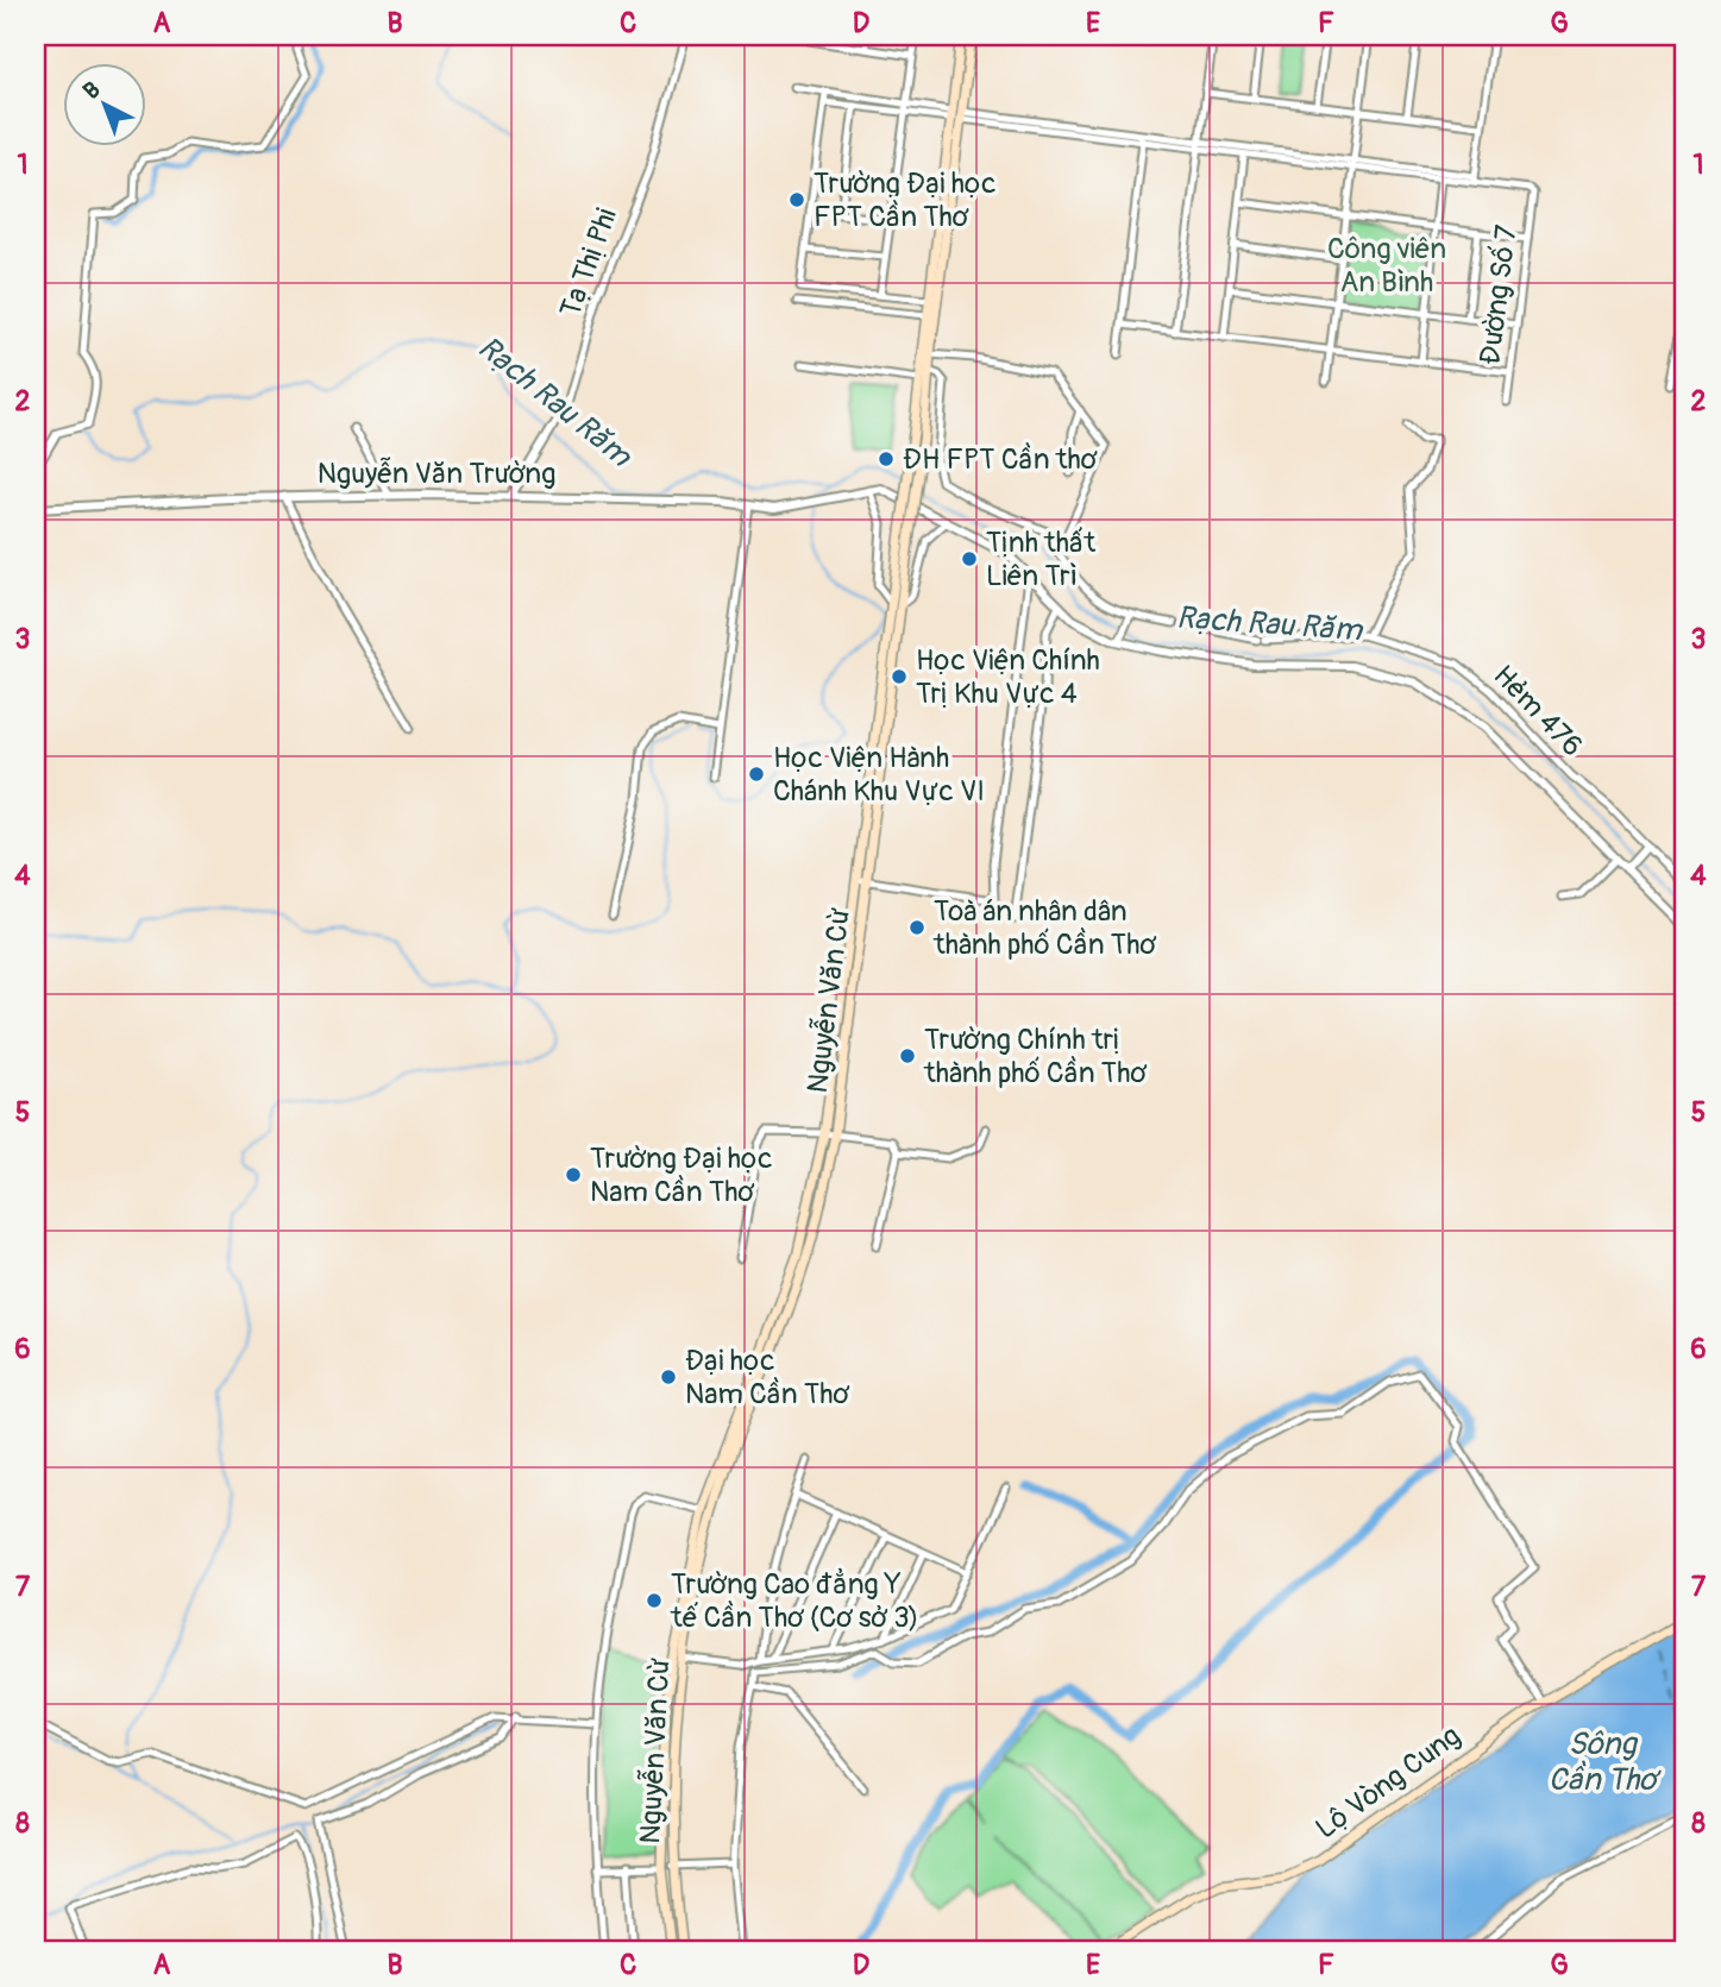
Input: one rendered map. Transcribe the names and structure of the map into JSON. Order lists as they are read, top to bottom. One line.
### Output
{"streets":{"main road":["Nguyễn Văn Cừ","Lộ Vòng Cung"],"street":["Tạ Thị Phi","Đường Số 7","Nguyễn Văn Trường","Hẻm 476"]},"crossings":[["Tạ Thị Phi","Nguyễn Văn Trường"]],"water":["Rạch Rau Răm","Sông Cần Thơ"],"parks":["Công viên An Bình"],"places":["Trường Đại học FPT Cần Thơ","ĐH FPT Cần thơ","Tịnh thất Liên Trì","Học Viện Chính Trị Khu Vực 4","Học Viện Hành Chánh Khu Vực VI","Toà án nhân dân thành phố Cần Thơ","Trường Chính trị thành phố Cần Thơ","Trường Đại học Nam Cần Thơ","Đại học Nam Cần Thơ","Trường Cao đẳng Y tế Cần Thơ (Cơ sở 3)"],"north":"top left","grid":{"columns":["A","B","C","D","E","F","G"],"rows":["1","2","3","4","5","6","7","8"]}}
